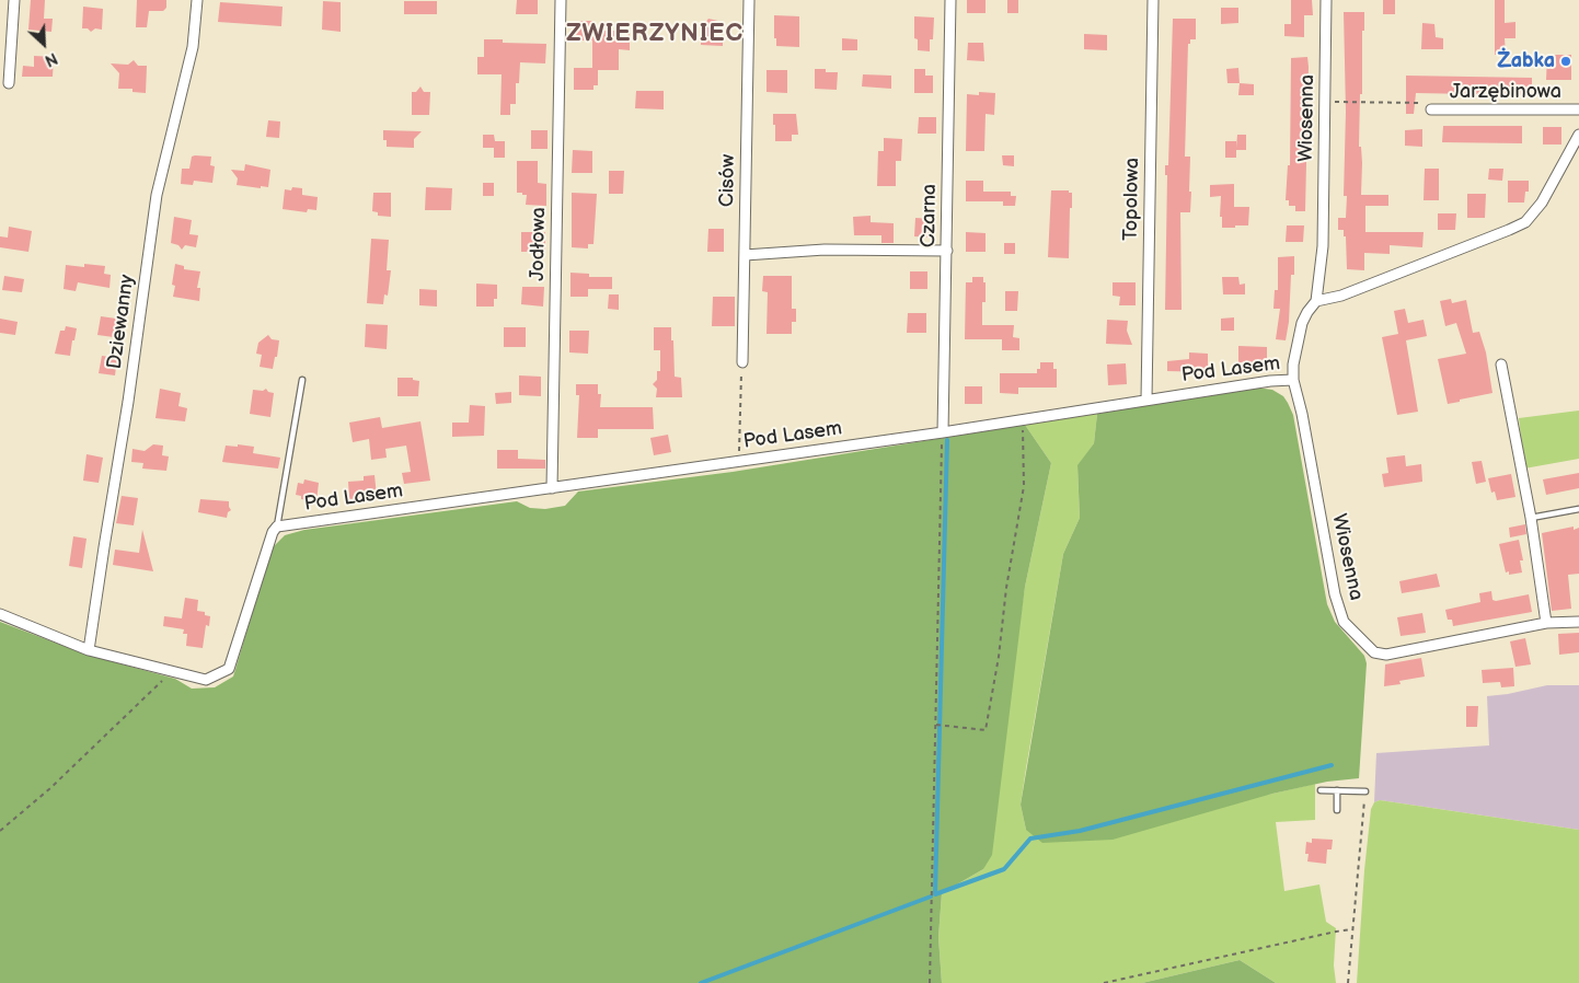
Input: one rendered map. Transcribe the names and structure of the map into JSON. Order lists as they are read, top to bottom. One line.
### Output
{"streets":{"street":["Jarzębinowa","Wiosenna","Cisów","Topolowa","Czarna","Jodłowa","Dziewanny","Pod Lasem"]},"crossings":[["Wiosenna","Pod Lasem"],["Topolowa","Pod Lasem"],["Czarna","Pod Lasem"],["Jodłowa","Pod Lasem"]],"districts":["ZWIERZYNIEC"],"places":["Żabka"],"north":"bottom right"}
